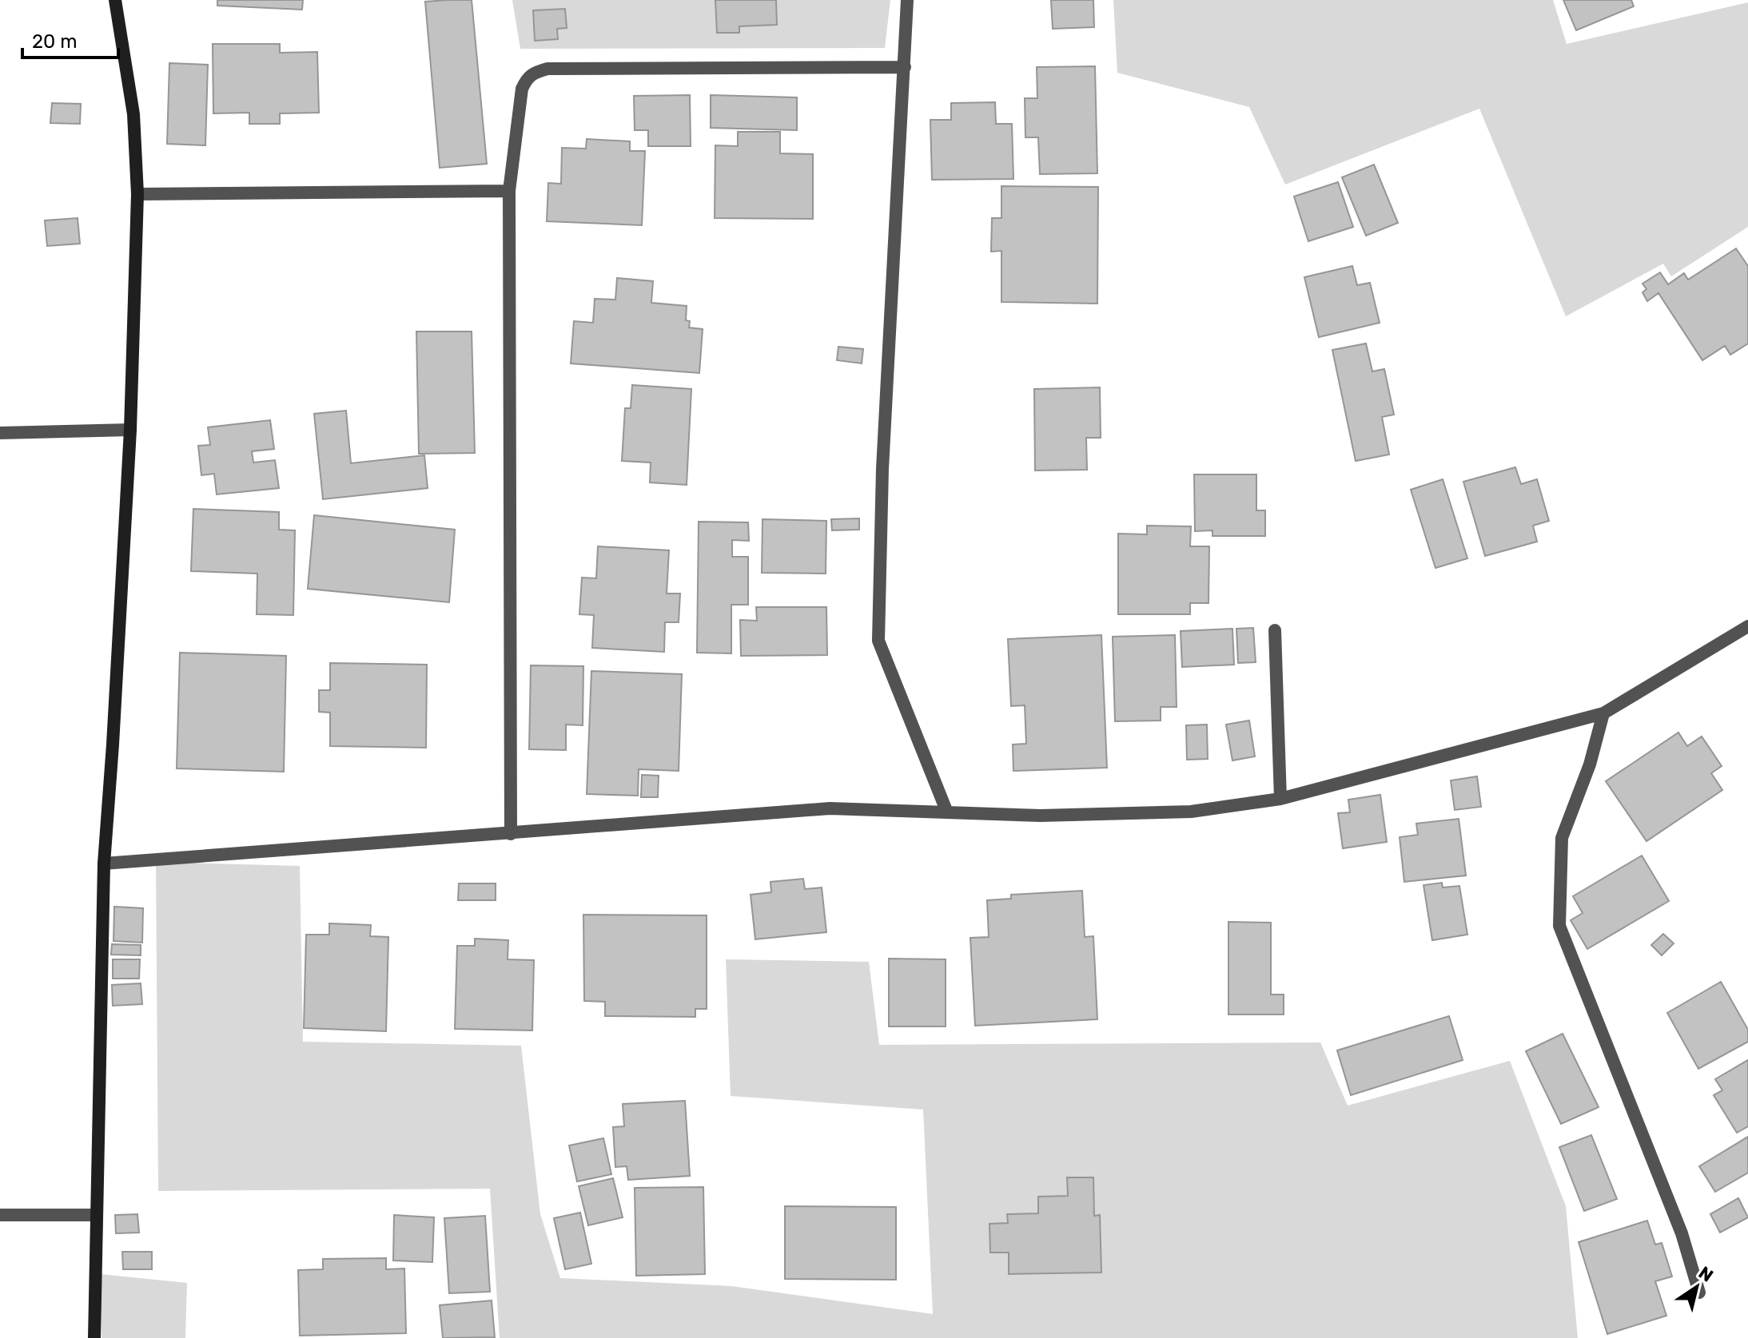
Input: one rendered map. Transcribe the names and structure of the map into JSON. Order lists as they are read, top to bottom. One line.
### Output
{"scale_bar":"20 m","north":"top right"}
